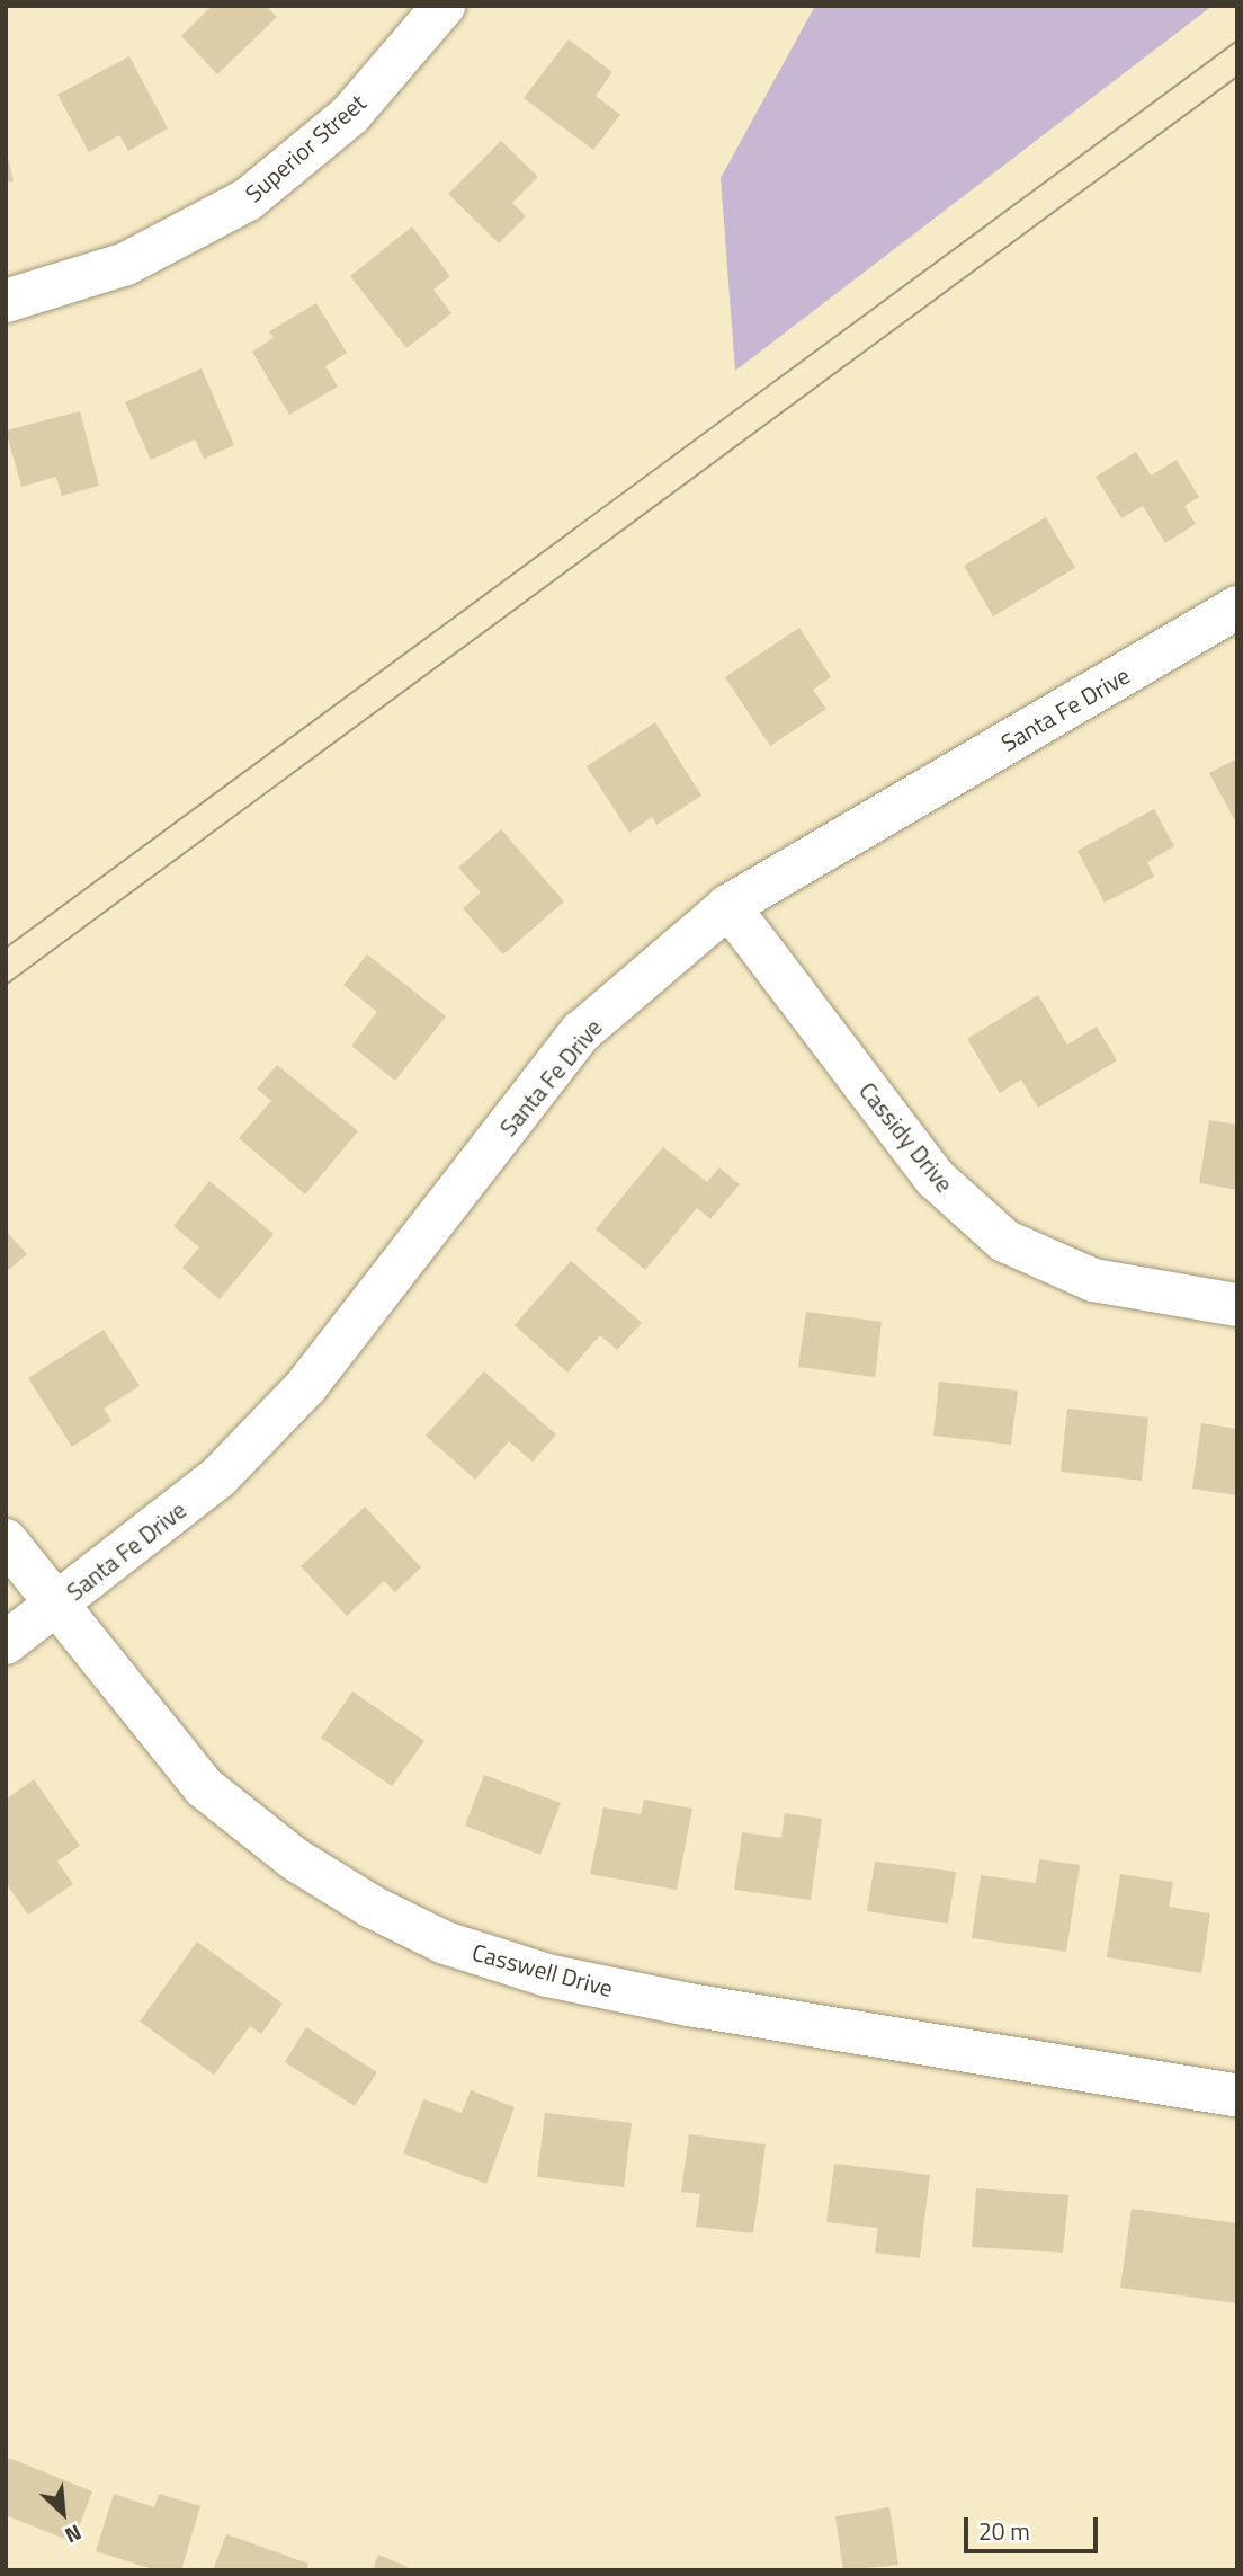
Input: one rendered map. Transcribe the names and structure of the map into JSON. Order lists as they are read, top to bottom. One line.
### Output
{"streets":{"street":["Superior Street","Santa Fe Drive","Cassidy Drive","Casswell Drive"]},"crossings":[["Santa Fe Drive","Cassidy Drive"],["Santa Fe Drive","Casswell Drive"]],"scale_bar":"20 m","north":"bottom right"}
